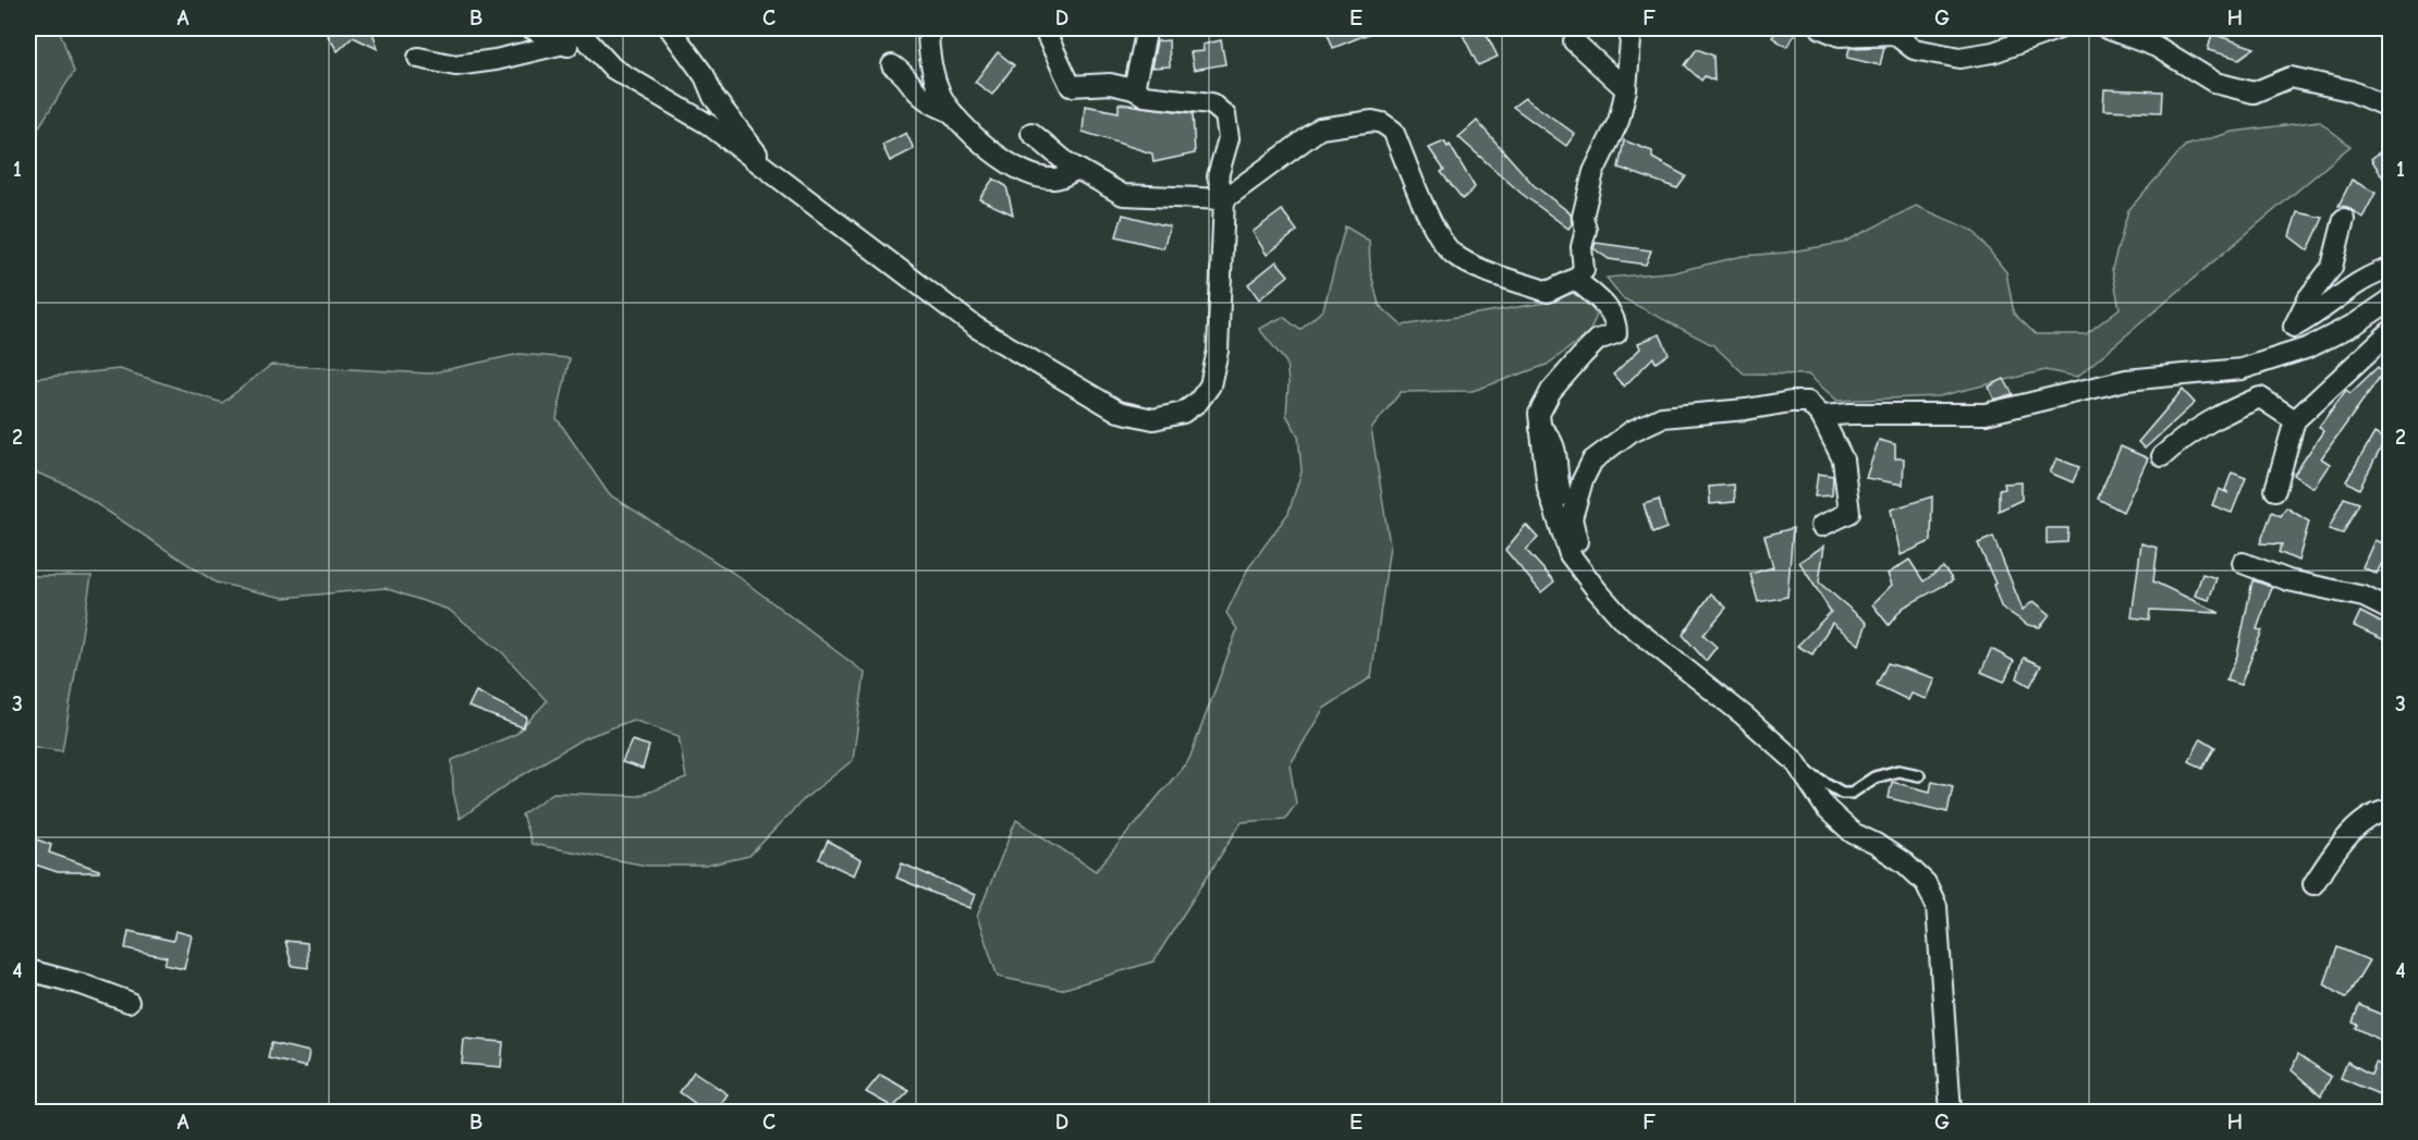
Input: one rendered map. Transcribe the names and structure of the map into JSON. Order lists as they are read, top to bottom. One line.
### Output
{"grid":{"columns":["A","B","C","D","E","F","G","H"],"rows":["1","2","3","4"]}}
